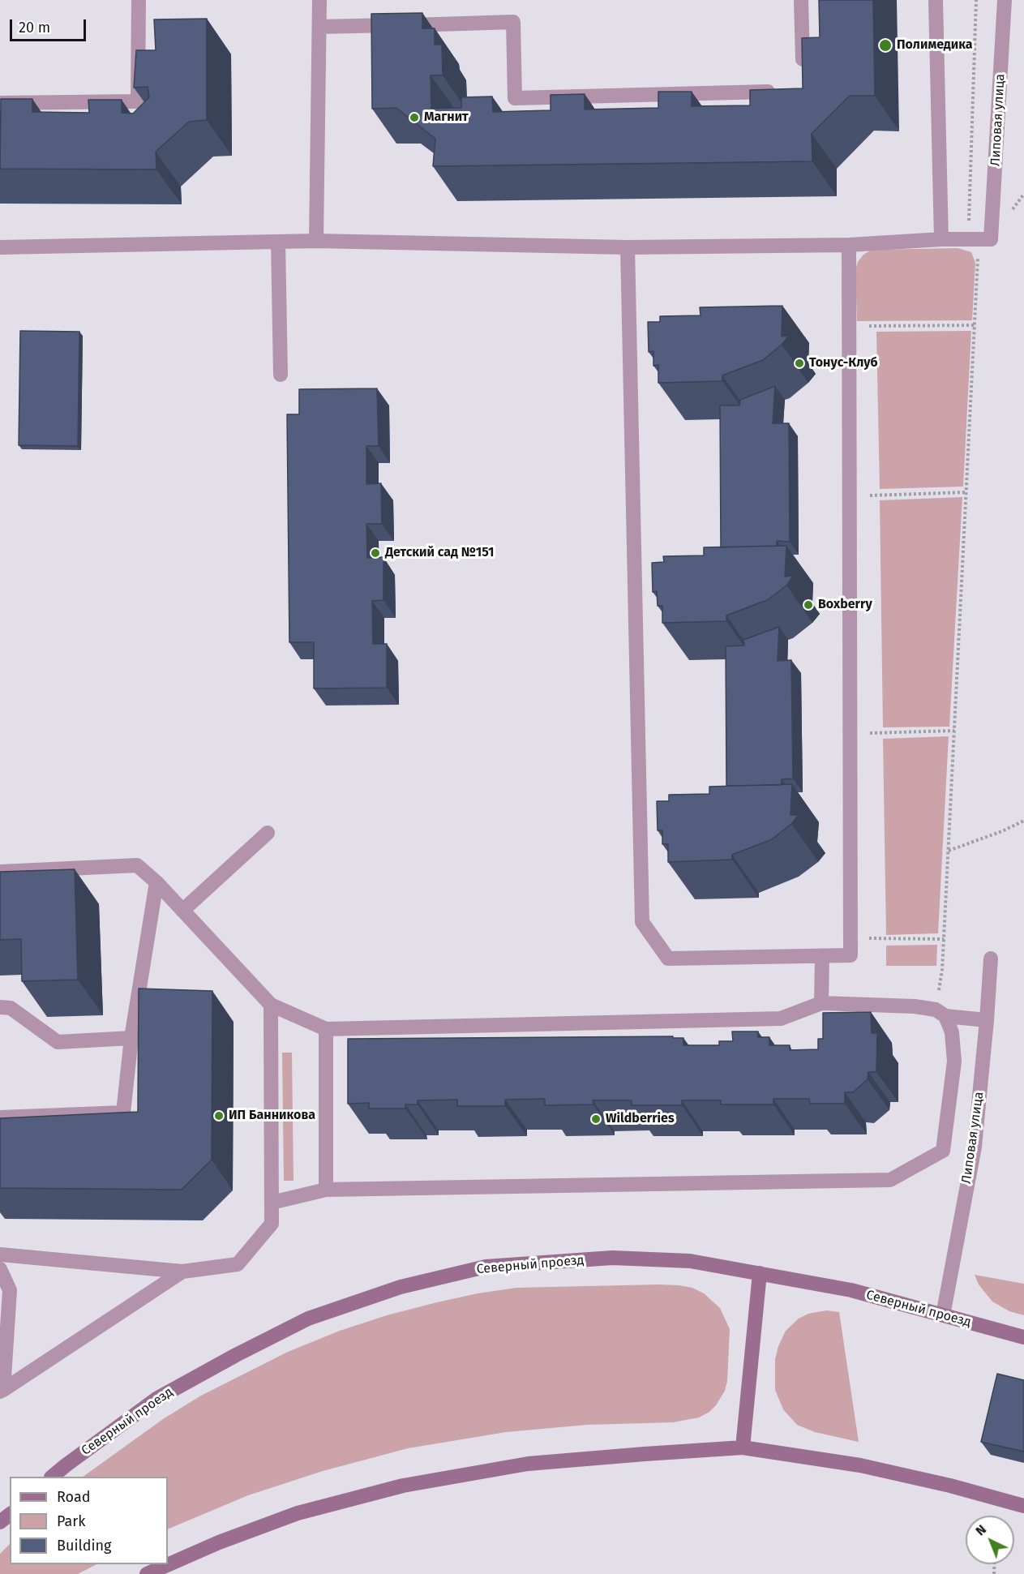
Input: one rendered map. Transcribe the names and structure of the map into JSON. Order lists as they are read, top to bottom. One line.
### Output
{"streets":{"main road":["Северный проезд"],"street":["Липовая улица"]},"crossings":[["Липовая улица","Северный проезд"]],"places":["Полимедика","Магнит","Тонус-Клуб","Детский сад №151","Boxberry","ИП Банникова","Wildberries"],"legend":["Road","Park","Building"],"scale_bar":"20 m","north":"top left"}
